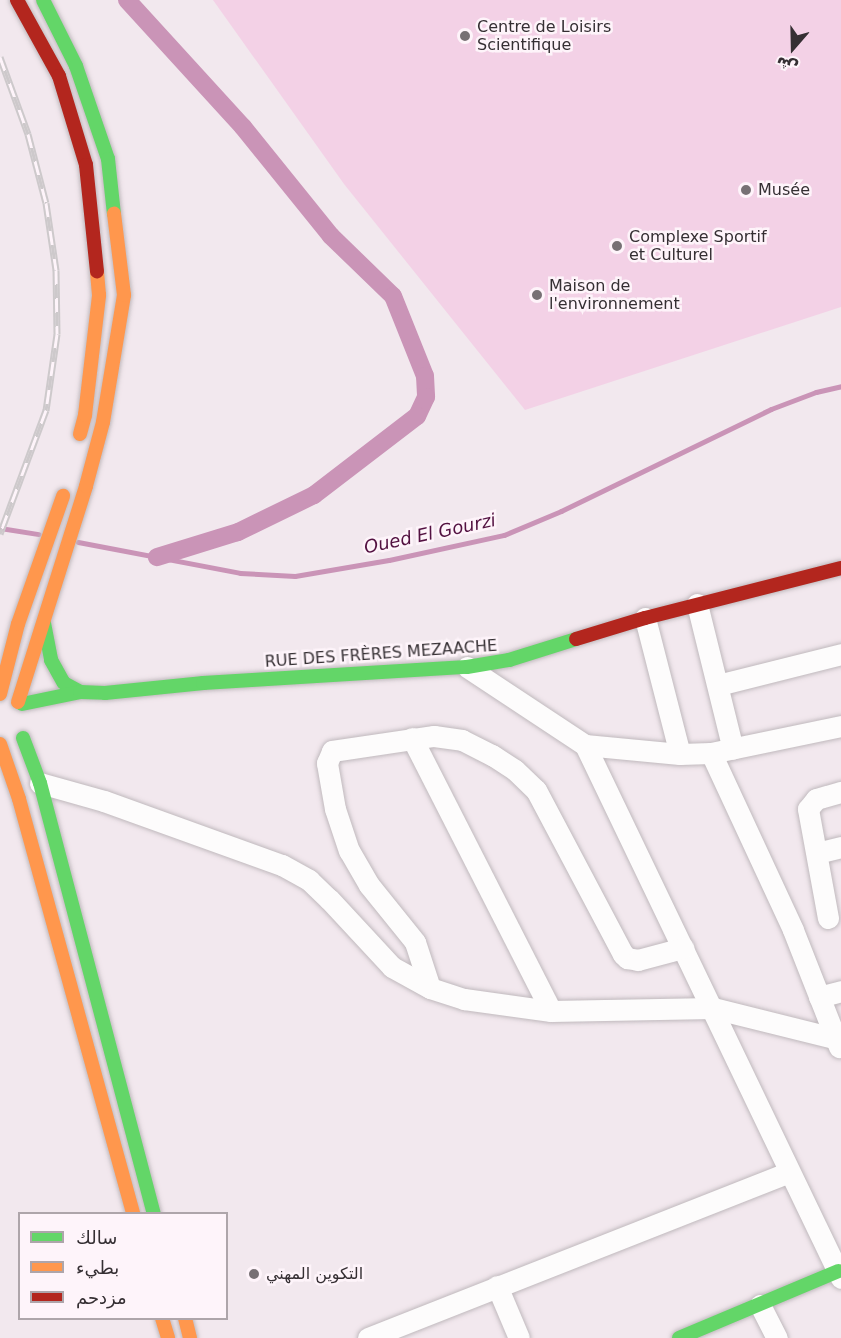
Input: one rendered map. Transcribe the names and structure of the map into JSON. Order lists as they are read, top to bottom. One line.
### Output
{"streets":{"main road":["RUE DES FRÈRES MEZAACHE"]},"water":["Oued El Gourzi"],"places":["Centre de Loisirs Scientifique","Musée","Complexe Sportif et Culturel","Maison de l'environnement","التكوين المهني"],"legend":["سالك","بطيء","مزدحم"],"north":"bottom"}
